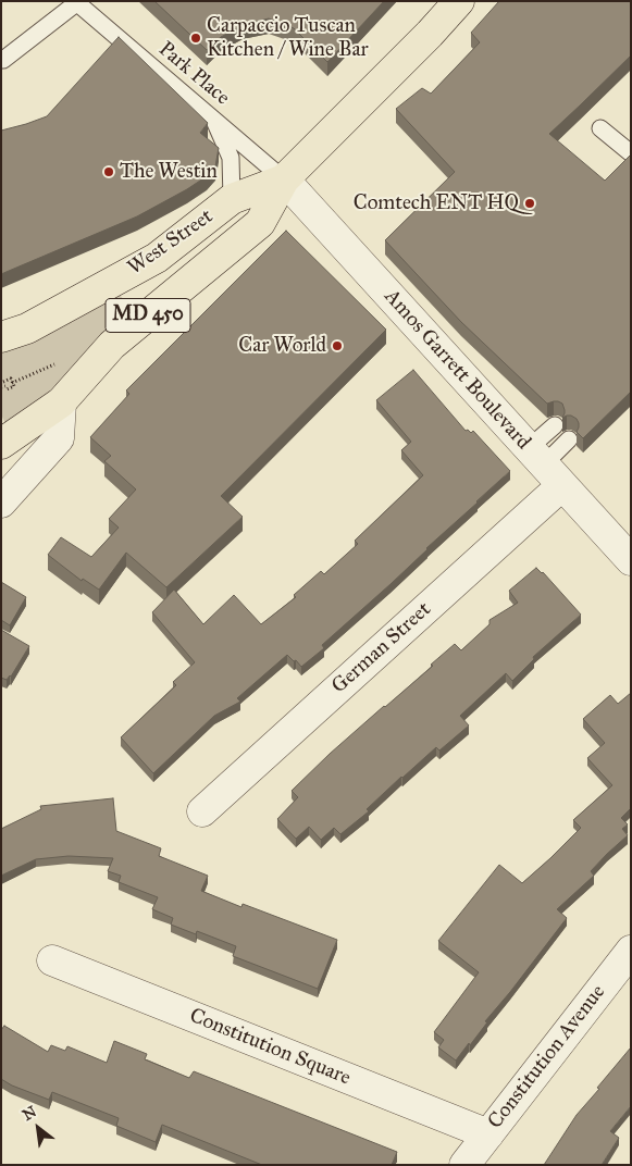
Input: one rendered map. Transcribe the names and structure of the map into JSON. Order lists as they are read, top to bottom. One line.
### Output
{"streets":{"main road":["West Street","MD 450"],"street":["Amos Garrett Boulevard","German Street","Constitution Square","Constitution Avenue"],"lane":["Park Place"]},"crossings":[["Park Place","West Street"],["Park Place","Amos Garrett Boulevard"],["West Street","Amos Garrett Boulevard"],["Amos Garrett Boulevard","German Street"],["Constitution Square","Constitution Avenue"]],"places":["Carpaccio Tuscan Kitchen / Wine Bar","The Westin","Comtech ENT HQ","Car World"],"north":"top left"}
